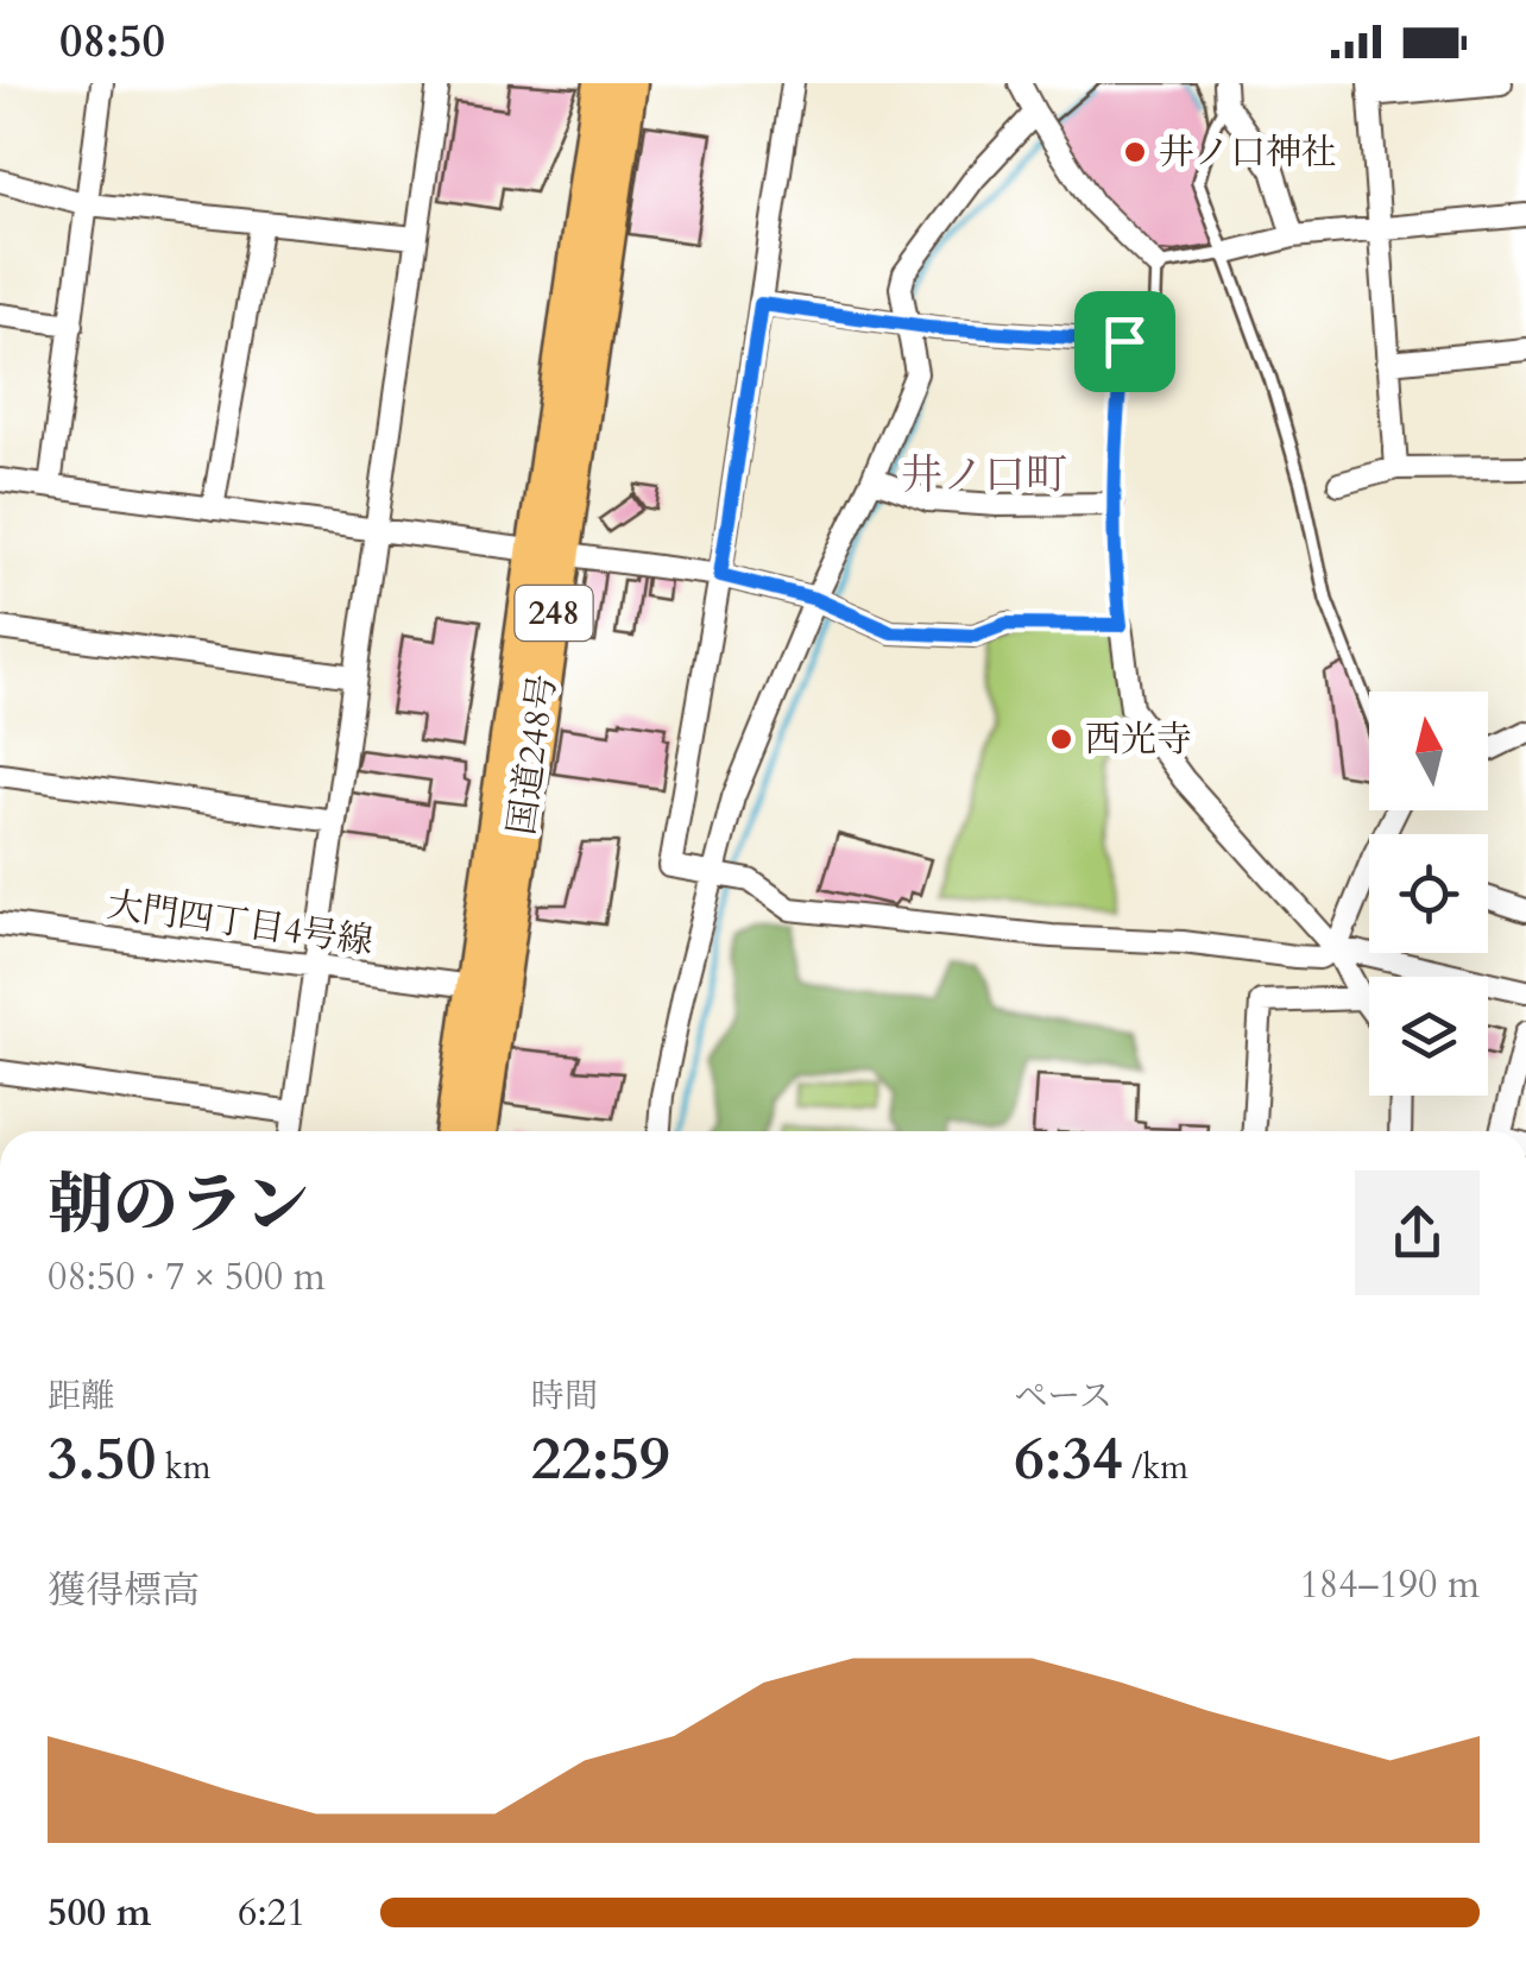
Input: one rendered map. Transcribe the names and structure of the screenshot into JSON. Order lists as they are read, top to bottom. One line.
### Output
{"streets":{"highway":["248","国道248号"],"street":["大門四丁目4号線"]},"crossings":[["国道248号","大門四丁目4号線"]],"districts":["井ノ口町"],"places":["井ノ口神社","西光寺"],"north":"top","page":{"status":"08:50","heading":["朝のラン","08:50 · 7 × 500 m"],"stats":[["距離","3.50 km"],["時間","22:59"],["ペース","6:34 /km"]],"chart":["獲得標高","184–190 m"],"list":[{"name":"500 m","note":"6:21"}]}}
